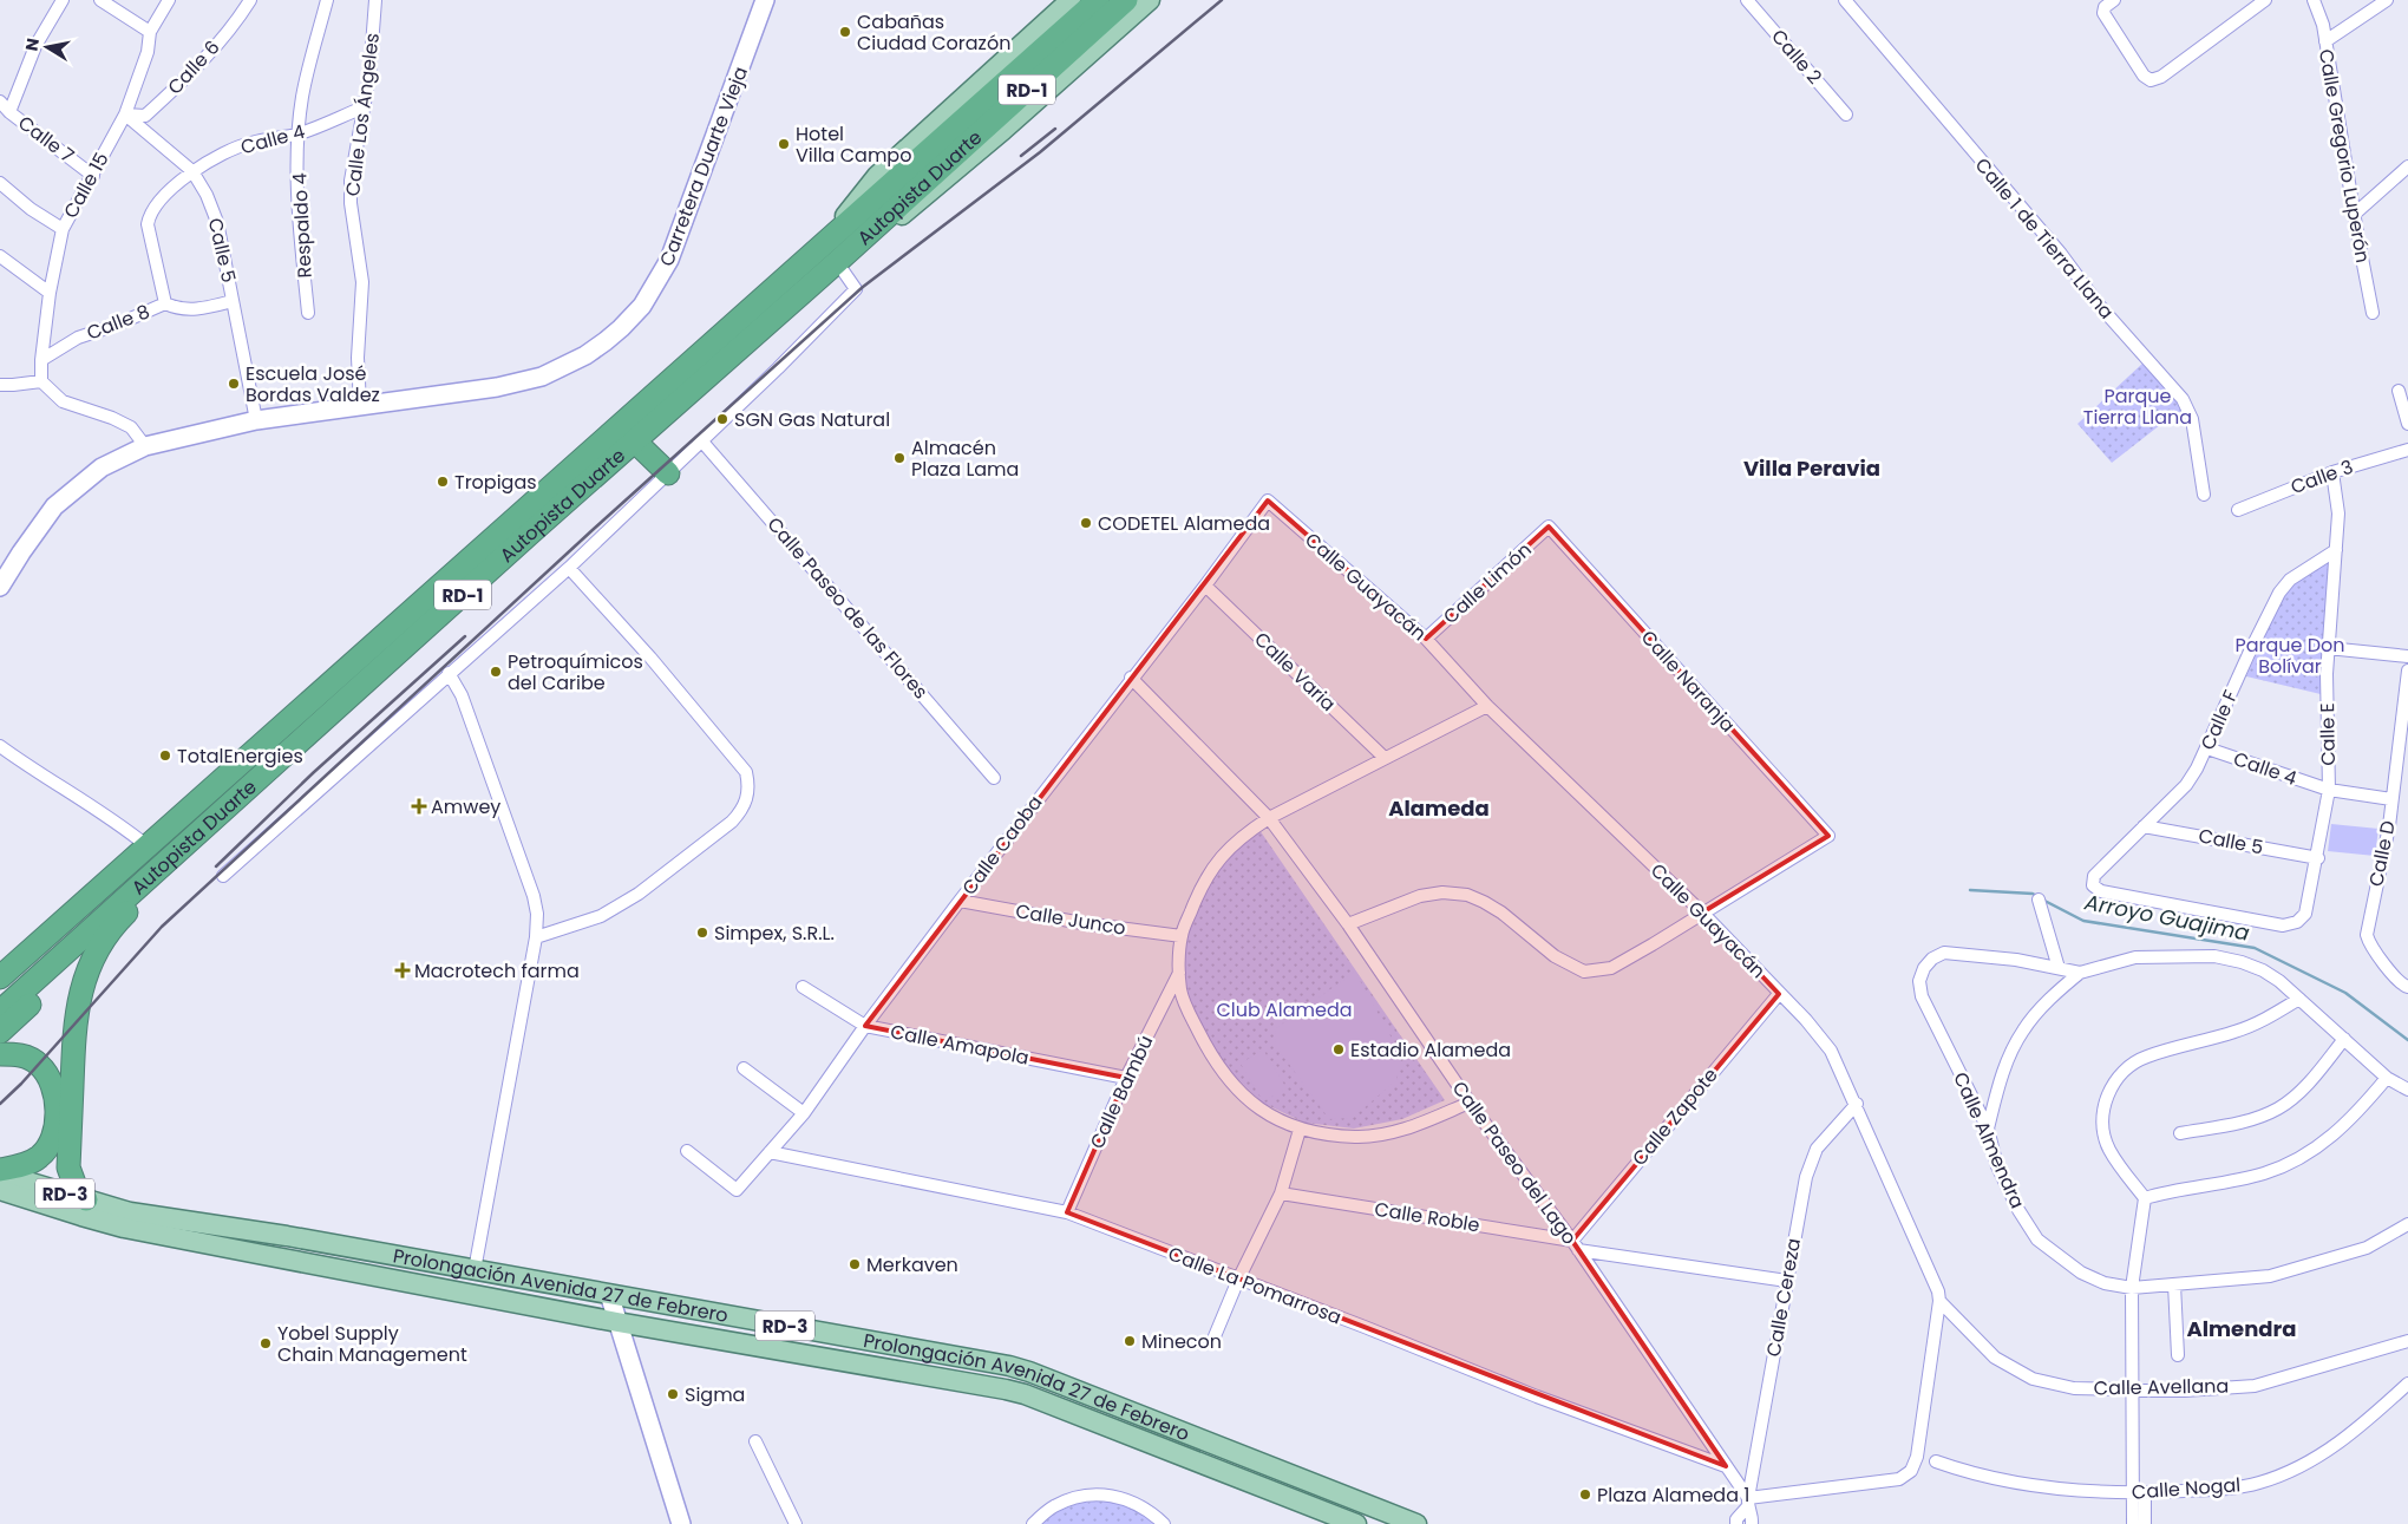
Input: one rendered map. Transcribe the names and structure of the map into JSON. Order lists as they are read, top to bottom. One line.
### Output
{"streets":{"highway":["RD-1","Autopista Duarte"],"main road":["Carretera Duarte Vieja","RD-3","Prolongación Avenida 27 de Febrero"],"street":["Calle 2","Calle 6","Calle Los Ángeles","Calle 7","Calle 4","Calle Gregorio Luperón","Calle 15","Respaldo 4","Calle 1 de Tierra Llana","Calle 5","Calle 8","Calle 3","Calle Limón","Calle Guayacán","Calle Paseo de las Flores","Calle Varia","Calle Naranja","Calle F","Calle E","Calle Caoba","Calle D","Calle Junco","Calle Amapola","Calle Bambú","Calle Zapote","Calle Almendra","Calle Paseo del Lago","Calle Roble","Calle La Pomarrosa","Calle Cereza","Calle Avellana","Calle Nogal"]},"crossings":[["Calle 6","Calle 15"],["Calle 6","Calle 5"],["Calle Los Ángeles","Calle 4"],["Calle Los Ángeles","Carretera Duarte Vieja"],["Calle 7","Calle 15"],["Calle 4","Respaldo 4"],["Calle 4","Calle 5"],["Calle 4","Calle 8"],["Calle 4","Calle F"],["Calle 4","Calle E"],["Calle 4","Calle D"],["Carretera Duarte Vieja","Calle 5"],["Calle 15","Calle 5"],["Calle 15","Calle 8"],["Calle 5","Calle 8"],["Calle 5","Calle F"],["Calle 5","Calle E"],["Calle 3","Calle E"],["Calle Limón","Calle Guayacán"],["Calle Limón","Calle Naranja"],["Calle Guayacán","Calle Naranja"],["Calle Guayacán","Calle Caoba"],["Calle Guayacán","Calle Zapote"],["Calle Guayacán","Calle Paseo del Lago"],["Calle Guayacán","Calle Cereza"],["Calle Guayacán","Calle Avellana"],["Calle Varia","Calle Caoba"],["Calle F","Calle E"],["Calle Caoba","Calle Junco"],["Calle Caoba","Calle Amapola"],["Calle Caoba","Calle Paseo del Lago"],["Calle Caoba","Calle La Pomarrosa"],["Calle Amapola","Calle Bambú"],["Calle Bambú","Calle La Pomarrosa"],["Calle Zapote","Calle Paseo del Lago"],["Calle Zapote","Calle Roble"],["Calle Paseo del Lago","Calle Roble"],["Calle Paseo del Lago","Calle La Pomarrosa"],["Calle Paseo del Lago","Calle Cereza"],["Calle Roble","Calle Cereza"]],"districts":["Villa Peravia","Alameda","Almendra"],"water":["Arroyo Guajima"],"parks":["Parque Tierra Llana","Parque Don Bolívar","Club Alameda"],"places":{"other":["Cabañas Ciudad Corazón","Hotel Villa Campo","Escuela José Bordas Valdez","SGN Gas Natural","Almacén Plaza Lama","Tropigas","CODETEL Alameda","Petroquímicos del Caribe","TotalEnergies","Simpex, S.R.L.","Estadio Alameda","Merkaven","Minecon","Yobel Supply Chain Management","Sigma","Plaza Alameda 1"],"health":["Amwey","Macrotech farma"]},"north":"left"}
